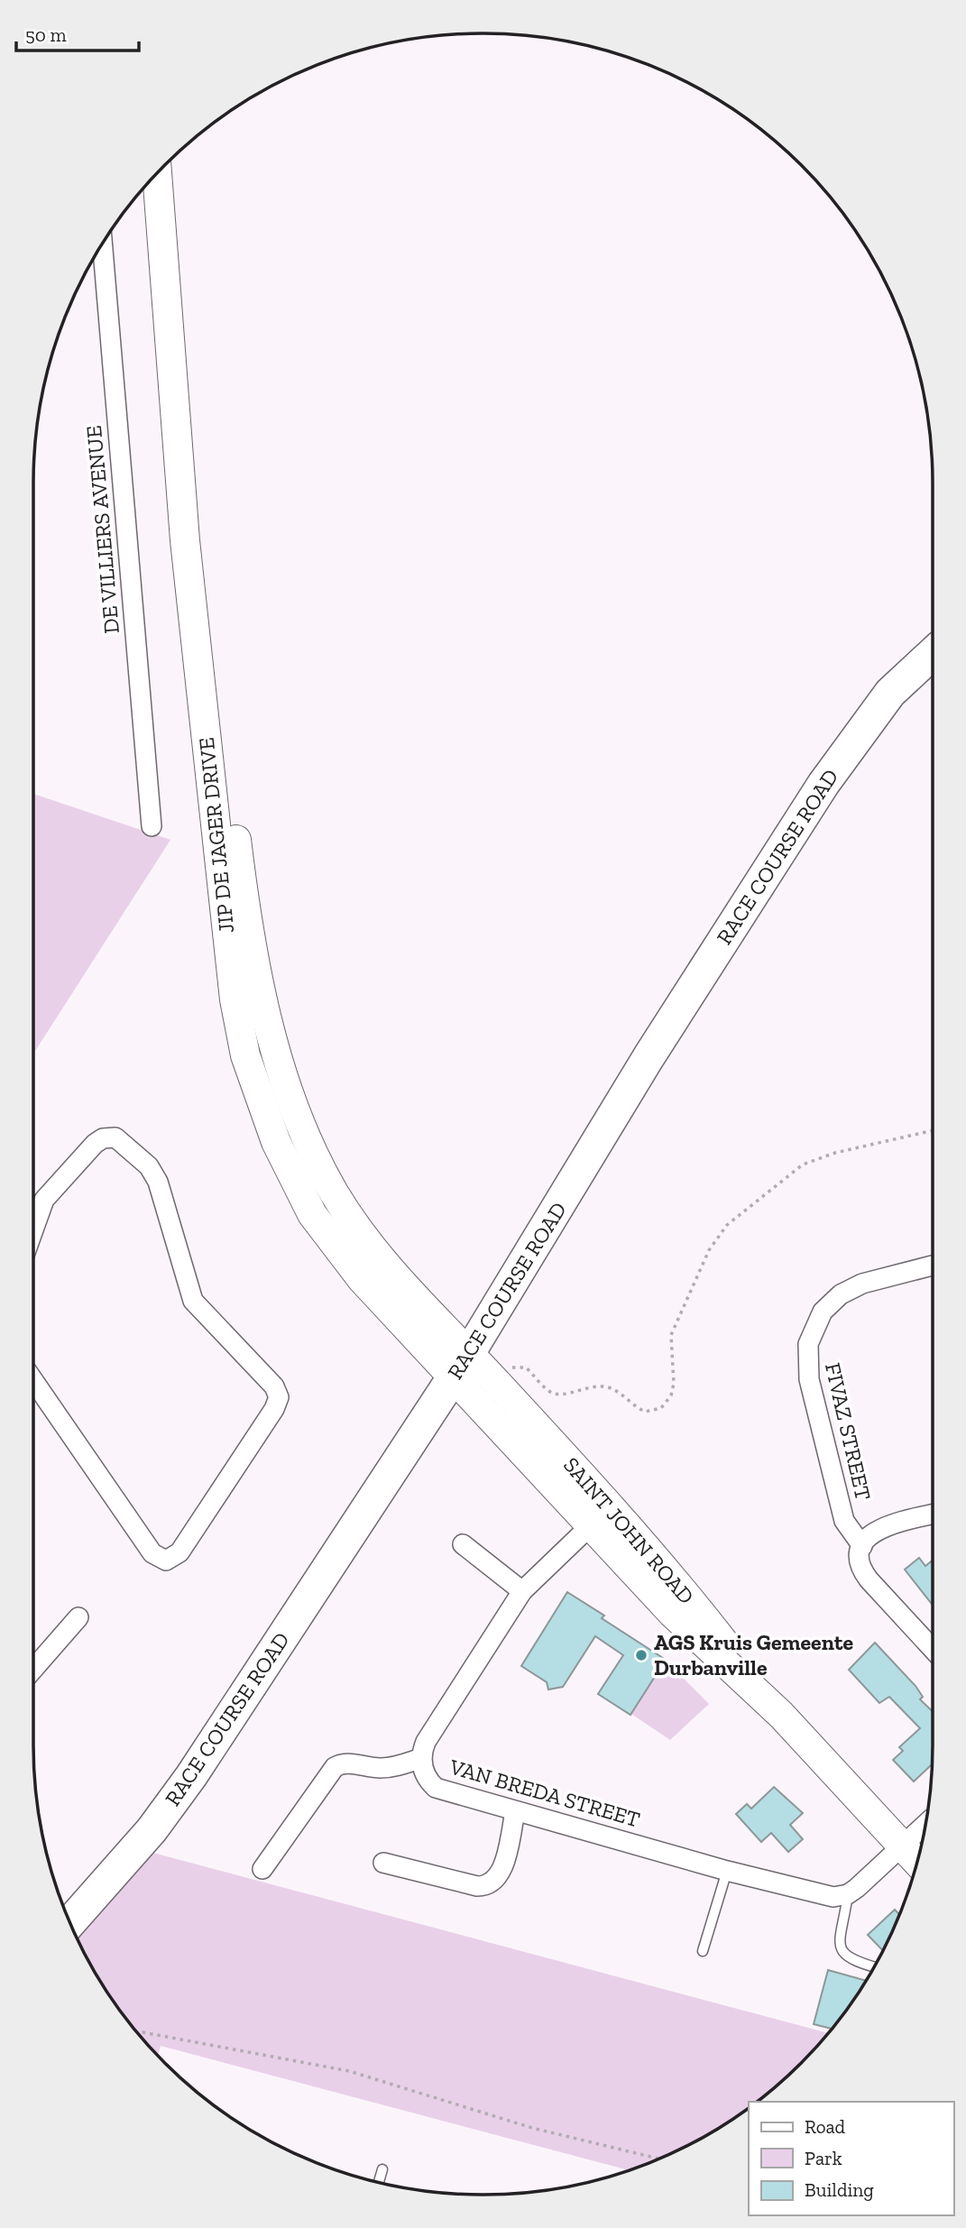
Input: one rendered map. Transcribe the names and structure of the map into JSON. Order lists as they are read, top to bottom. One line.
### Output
{"streets":{"main road":["JIP DE JAGER DRIVE","RACE COURSE ROAD","SAINT JOHN ROAD"],"street":["DE VILLIERS AVENUE","FIVAZ STREET","VAN BREDA STREET"]},"crossings":[["JIP DE JAGER DRIVE","RACE COURSE ROAD"],["JIP DE JAGER DRIVE","SAINT JOHN ROAD"],["RACE COURSE ROAD","SAINT JOHN ROAD"],["SAINT JOHN ROAD","VAN BREDA STREET"]],"places":["AGS Kruis Gemeente Durbanville"],"legend":["Road","Park","Building"],"scale_bar":"50 m"}
